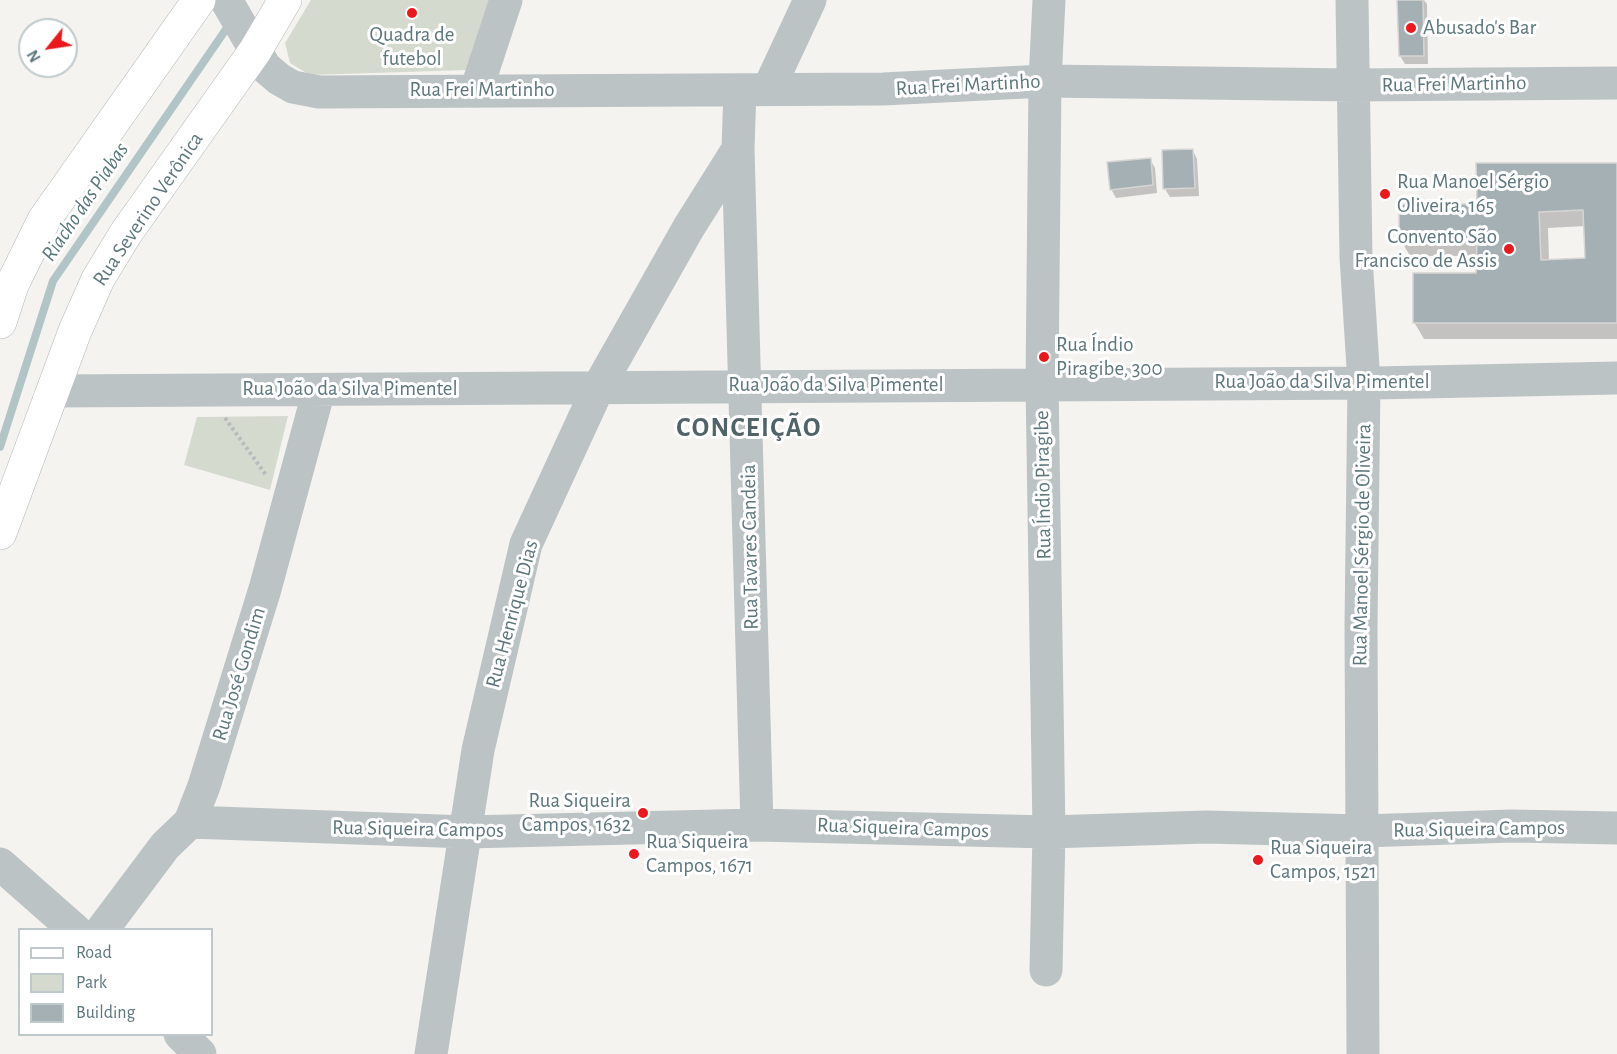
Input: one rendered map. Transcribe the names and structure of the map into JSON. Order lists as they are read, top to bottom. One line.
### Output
{"streets":{"main road":["Rua Severino Verônica"],"street":["Rua Frei Martinho","Rua João da Silva Pimentel","Rua Índio Piragibe","Rua Manoel Sérgio de Oliveira","Rua Tavares Candeia","Rua Henrique Dias","Rua José Gondim","Rua Siqueira Campos"]},"crossings":[["Rua Frei Martinho","Rua Severino Verônica"],["Rua Frei Martinho","Rua Índio Piragibe"],["Rua Frei Martinho","Rua Manoel Sérgio de Oliveira"],["Rua Frei Martinho","Rua Tavares Candeia"],["Rua Severino Verônica","Rua João da Silva Pimentel"],["Rua João da Silva Pimentel","Rua Índio Piragibe"],["Rua João da Silva Pimentel","Rua Manoel Sérgio de Oliveira"],["Rua João da Silva Pimentel","Rua Tavares Candeia"],["Rua João da Silva Pimentel","Rua Henrique Dias"],["Rua João da Silva Pimentel","Rua José Gondim"],["Rua Índio Piragibe","Rua Siqueira Campos"],["Rua Manoel Sérgio de Oliveira","Rua Siqueira Campos"],["Rua Tavares Candeia","Rua Henrique Dias"],["Rua Tavares Candeia","Rua Siqueira Campos"],["Rua Henrique Dias","Rua Siqueira Campos"],["Rua José Gondim","Rua Siqueira Campos"]],"districts":["CONCEIÇÃO"],"water":["Riacho das Piabas"],"places":["Quadra de futebol","Abusado's Bar","Rua Manoel Sérgio Oliveira, 165","Convento São Francisco de Assis","Rua Índio Piragibe, 300","Rua Siqueira Campos, 1632","Rua Siqueira Campos, 1671","Rua Siqueira Campos, 1521"],"legend":["Road","Park","Building"],"north":"bottom left"}
